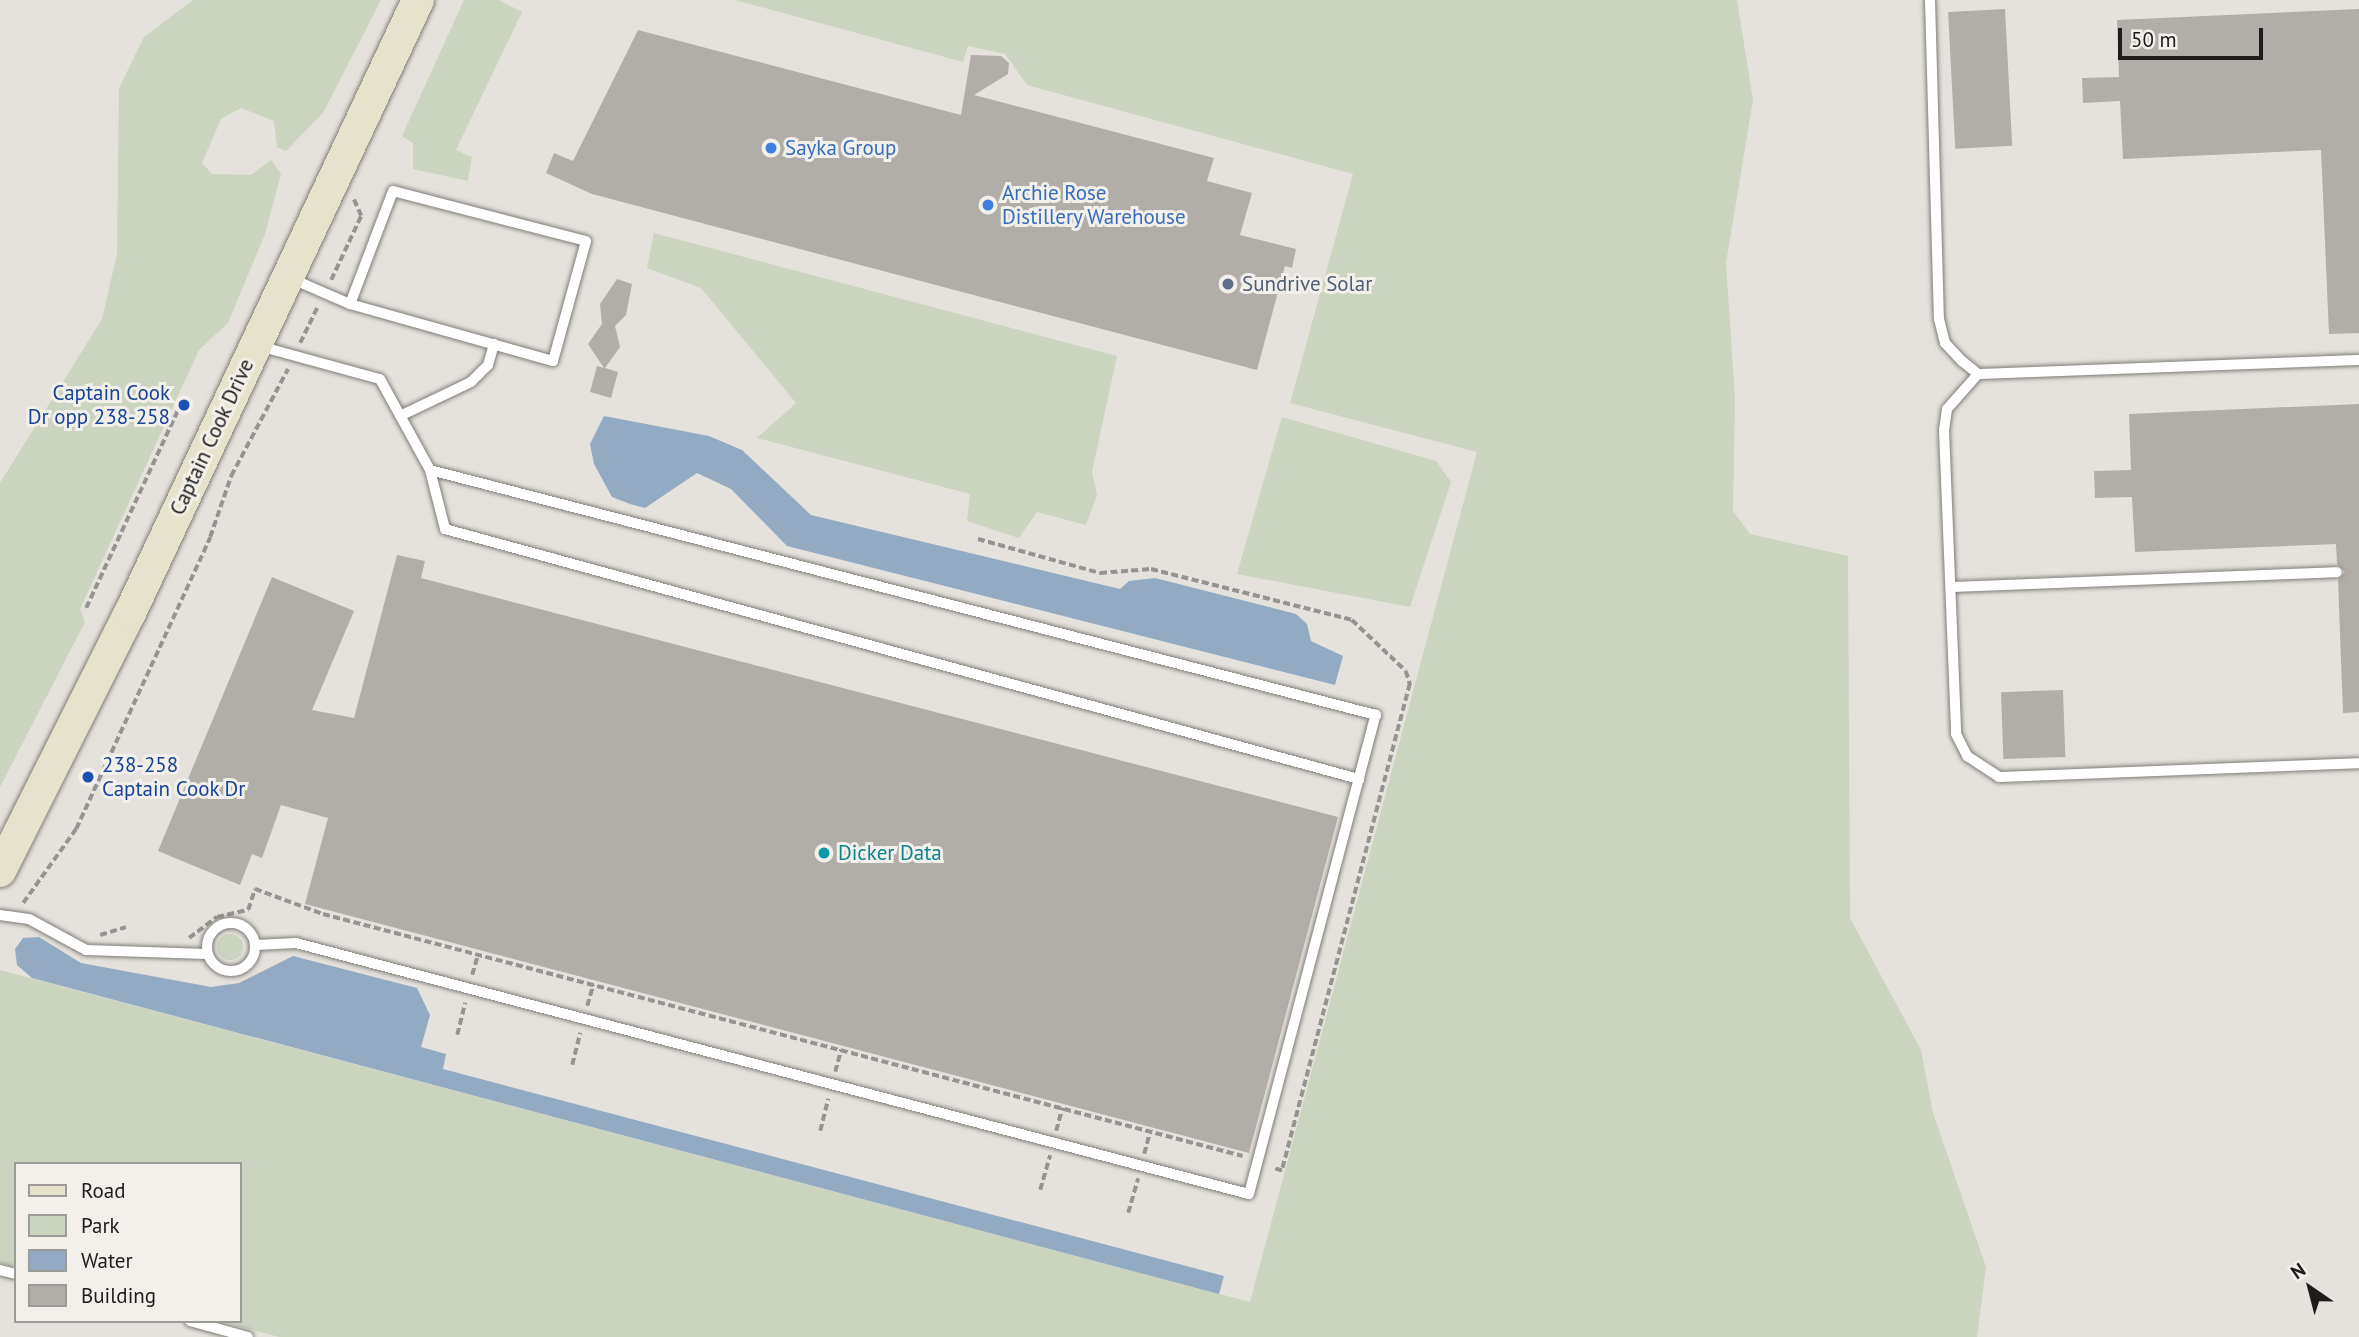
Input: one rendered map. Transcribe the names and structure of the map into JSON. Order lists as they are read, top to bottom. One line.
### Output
{"streets":{"main road":["Captain Cook Drive"]},"places":["Sayka Group","Archie Rose Distillery Warehouse","Sundrive Solar","Captain Cook Dr opp 238-258","238-258 Captain Cook Dr","Dicker Data"],"legend":["Road","Park","Water","Building"],"scale_bar":"50 m","north":"top left"}
